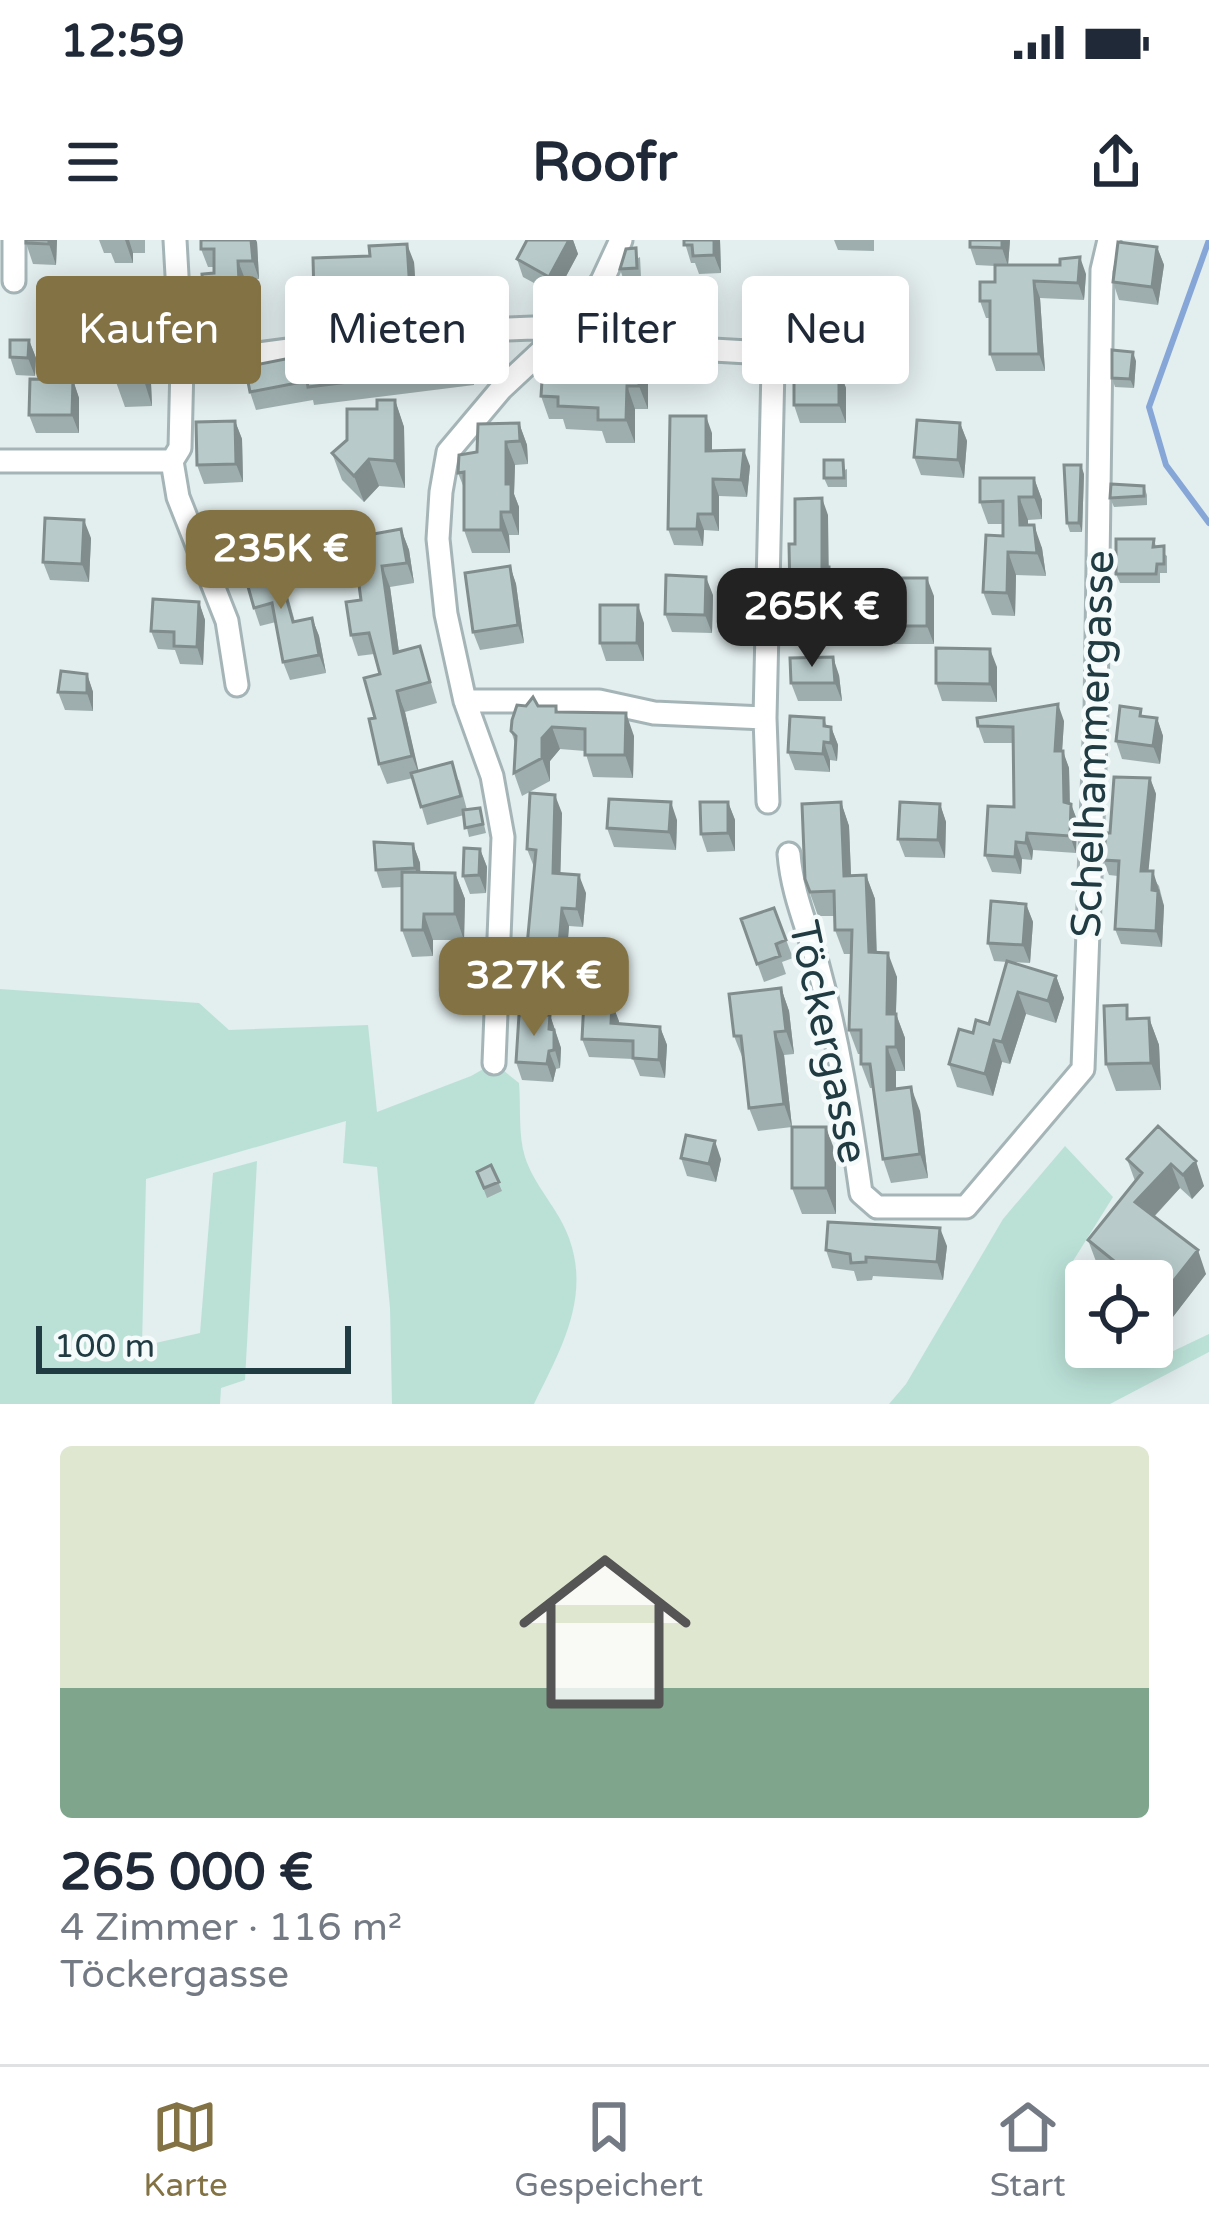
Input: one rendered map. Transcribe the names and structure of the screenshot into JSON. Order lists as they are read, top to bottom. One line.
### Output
{"streets":{"street":["Schelhammergasse","Töckergasse"]},"crossings":[["Schelhammergasse","Töckergasse"]],"scale_bar":"100 m","page":{"status":"12:59","header":"Roofr","chip":["Kaufen","Mieten","Filter","Neu"],"price":["235K €","265K €","327K €"],"scale":"100 m","list":[{"name":"265 000 €","note":"4 Zimmer · 116 m² · Töckergasse"}],"tabs":["Karte","Gespeichert","Start"]}}
